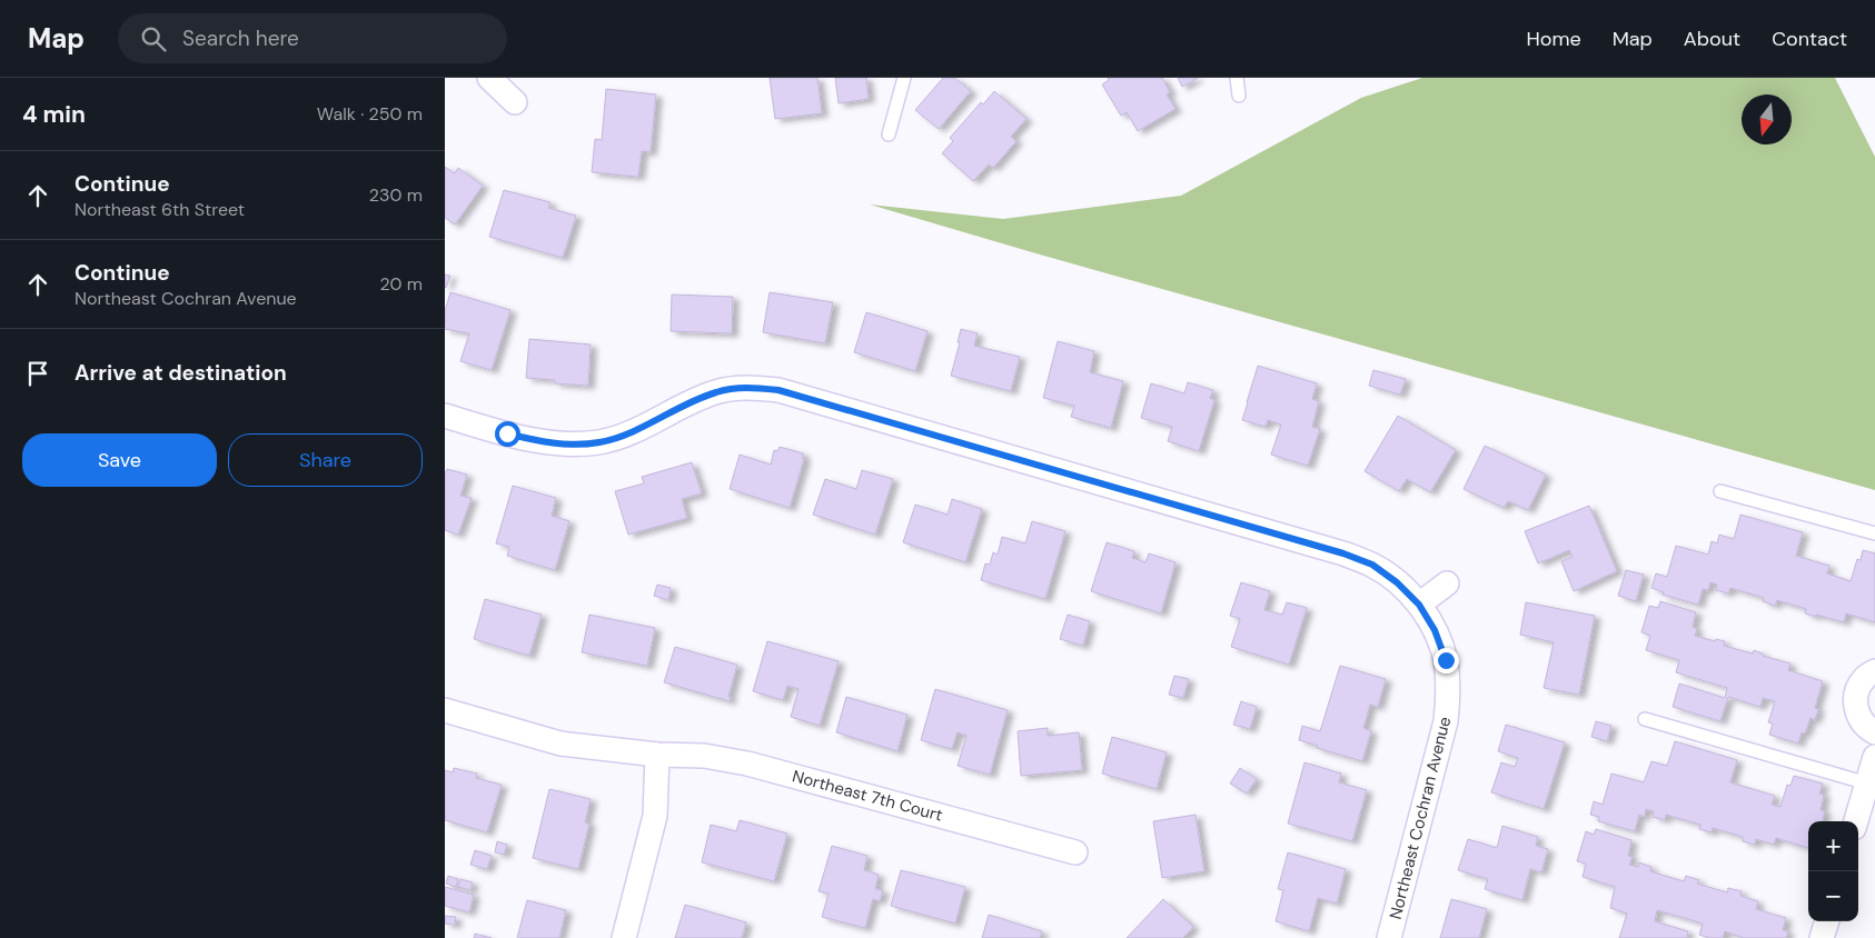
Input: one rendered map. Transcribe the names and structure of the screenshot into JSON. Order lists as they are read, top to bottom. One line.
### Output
{"streets":{"street":["Northeast 7th Court","Northeast Cochran Avenue"]},"north":"bottom","page":{"header":"Map","search":"Search here","nav":["Home","Map","About","Contact"],"heading":["4 min","Walk · 250 m"],"list":[["Continue","Northeast 6th Street","230 m"],["Continue","Northeast Cochran Avenue","20 m"],"Arrive at destination"],"buttons":["Save","Share"],"map_buttons":["+","−"]}}
